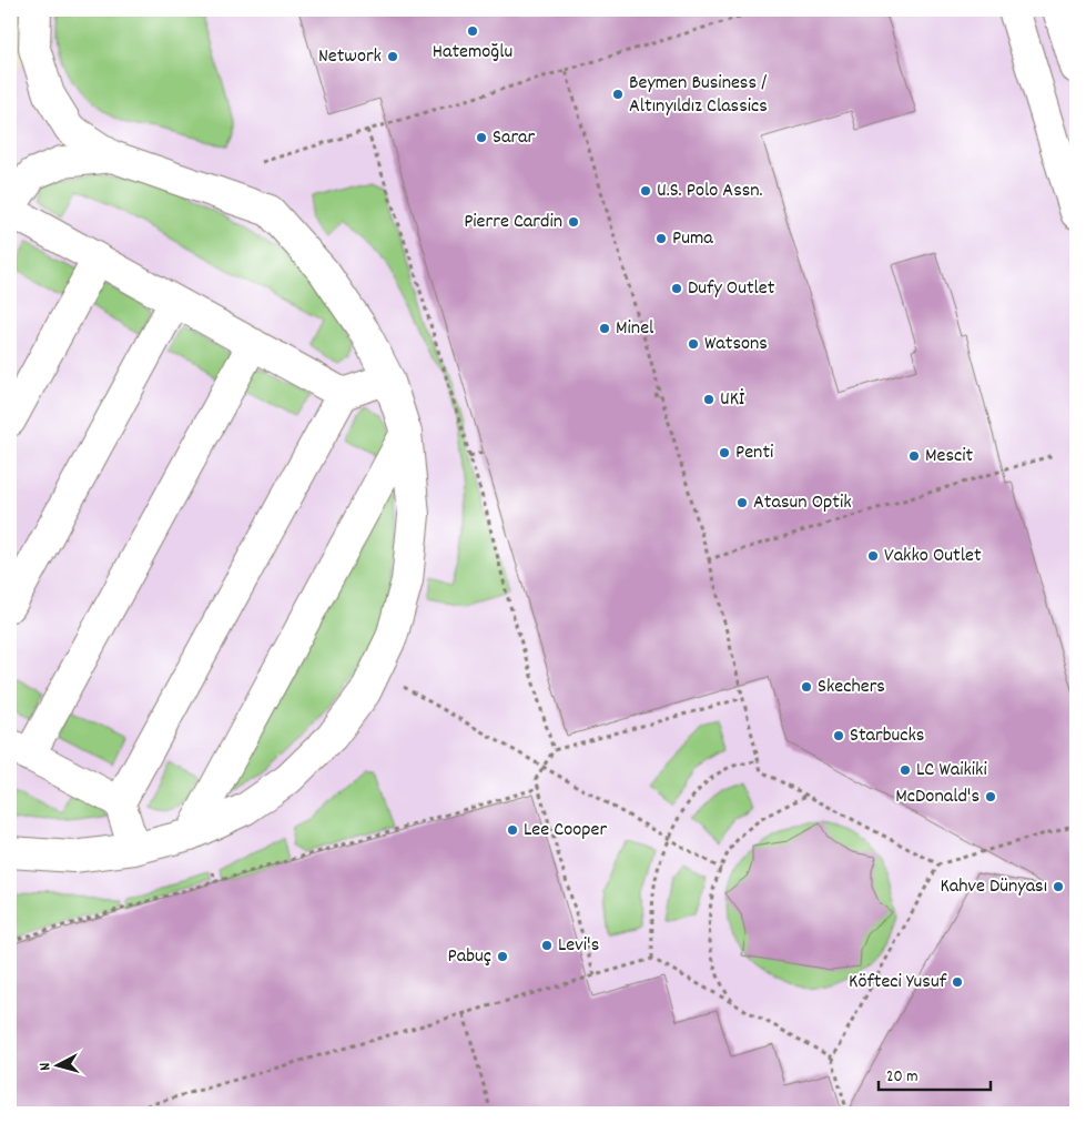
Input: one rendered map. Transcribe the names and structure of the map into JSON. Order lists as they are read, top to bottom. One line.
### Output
{"places":["Hatemoğlu","Network","Beymen Business / Altınyıldız Classics","Sarar","U.S. Polo Assn.","Pierre Cardin","Puma","Dufy Outlet","Minel","Watsons","UKİ","Penti","Mescit","Atasun Optik","Vakko Outlet","Skechers","Starbucks","LC Waikiki","McDonald's","Lee Cooper","Kahve Dünyası","Levi's","Pabuç","Köfteci Yusuf"],"scale_bar":"20 m","north":"left"}
